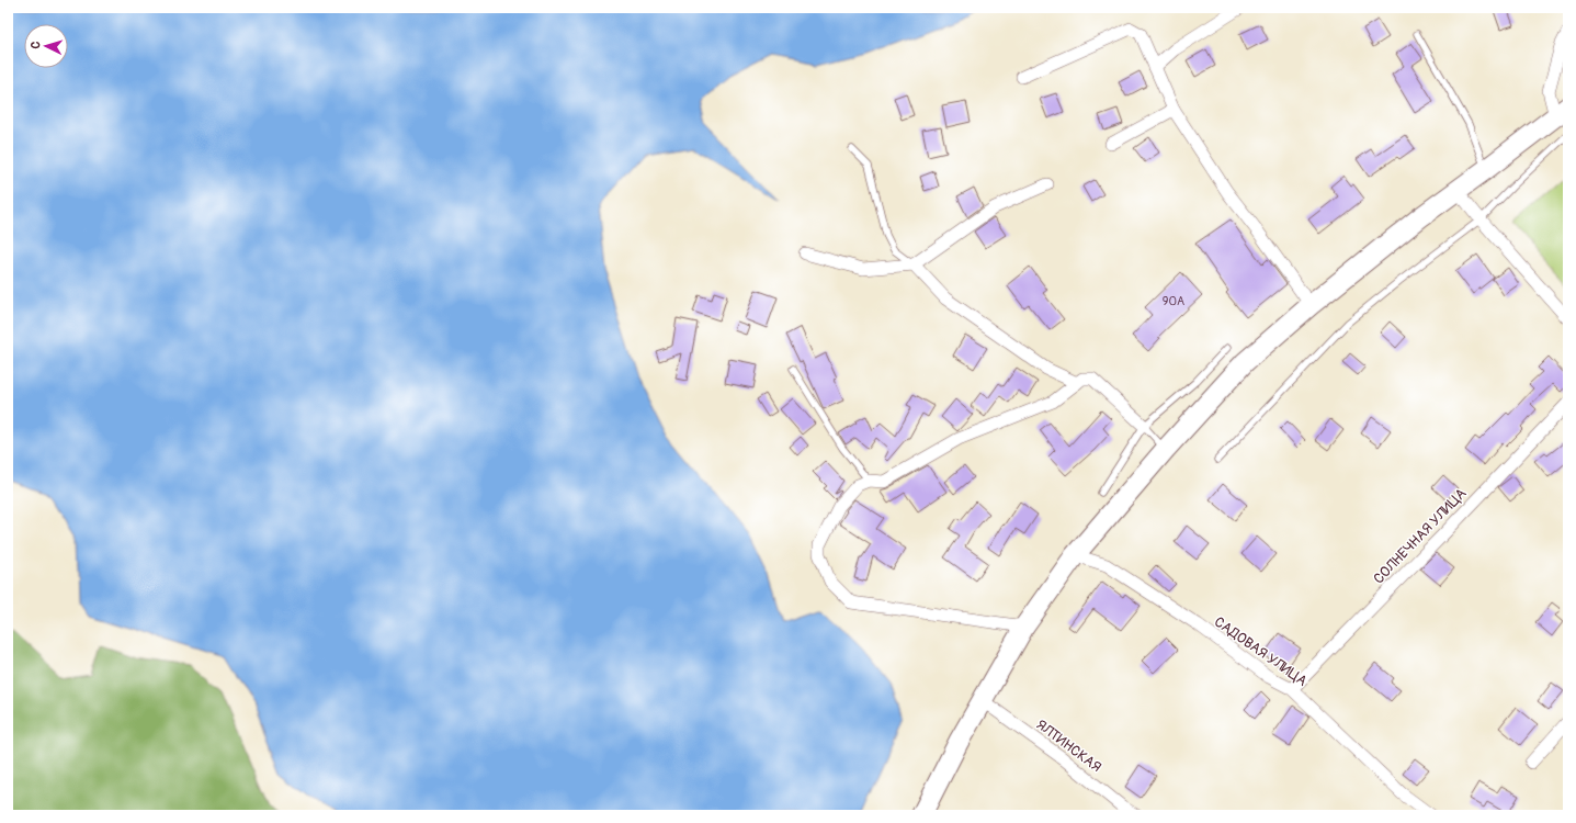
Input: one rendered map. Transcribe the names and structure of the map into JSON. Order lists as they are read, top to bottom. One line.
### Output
{"streets":{"street":["СОЛНЕЧНАЯ УЛИЦА","САДОВАЯ УЛИЦА","ЯЛТИНСКАЯ"]},"crossings":[["СОЛНЕЧНАЯ УЛИЦА","САДОВАЯ УЛИЦА"]],"house_numbers":["90А"],"north":"left"}
